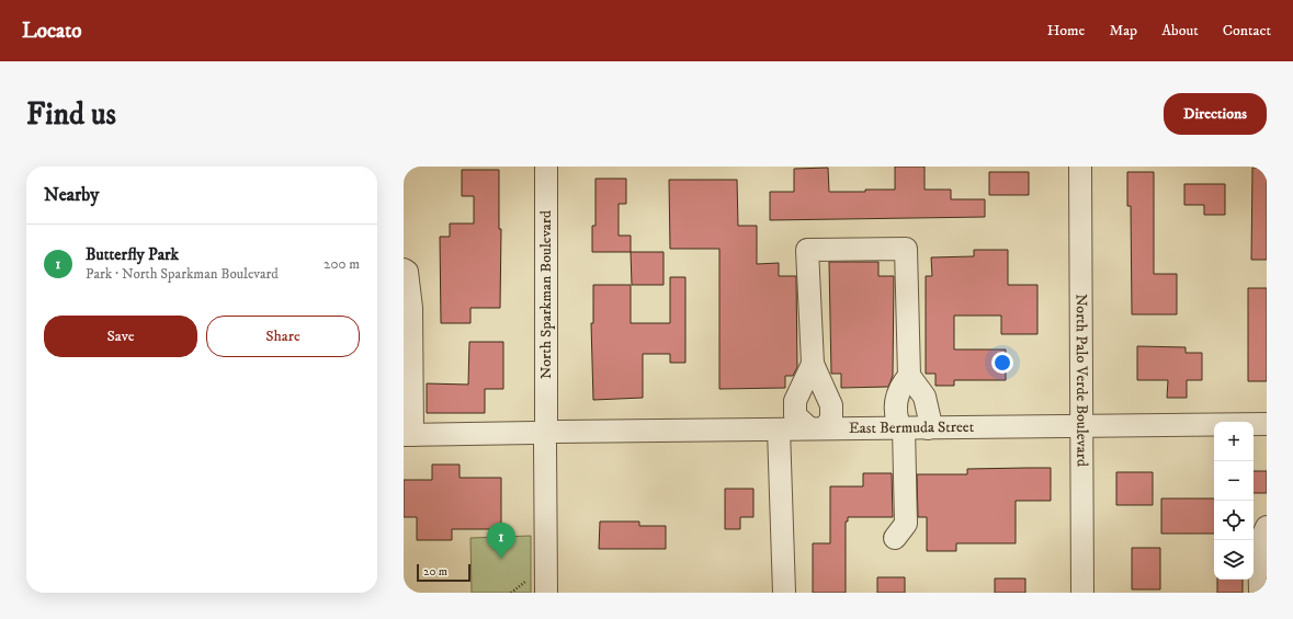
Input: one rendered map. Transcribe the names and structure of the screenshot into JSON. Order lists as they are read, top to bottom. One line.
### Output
{"streets":{"street":["North Sparkman Boulevard","North Palo Verde Boulevard","East Bermuda Street"]},"crossings":[["North Sparkman Boulevard","East Bermuda Street"],["North Palo Verde Boulevard","East Bermuda Street"]],"scale_bar":"20 m","page":{"header":"Locato","nav":["Home","Map","About","Contact"],"buttons":["Directions",["Save","Share"]],"title":"Find us","heading":"Nearby","list":[{"mark":"1","name":"Butterfly Park","note":"Park · North Sparkman Boulevard","value":"200 m"}],"map_buttons":["+","−"],"pins":"1","scale":"20 m"}}
